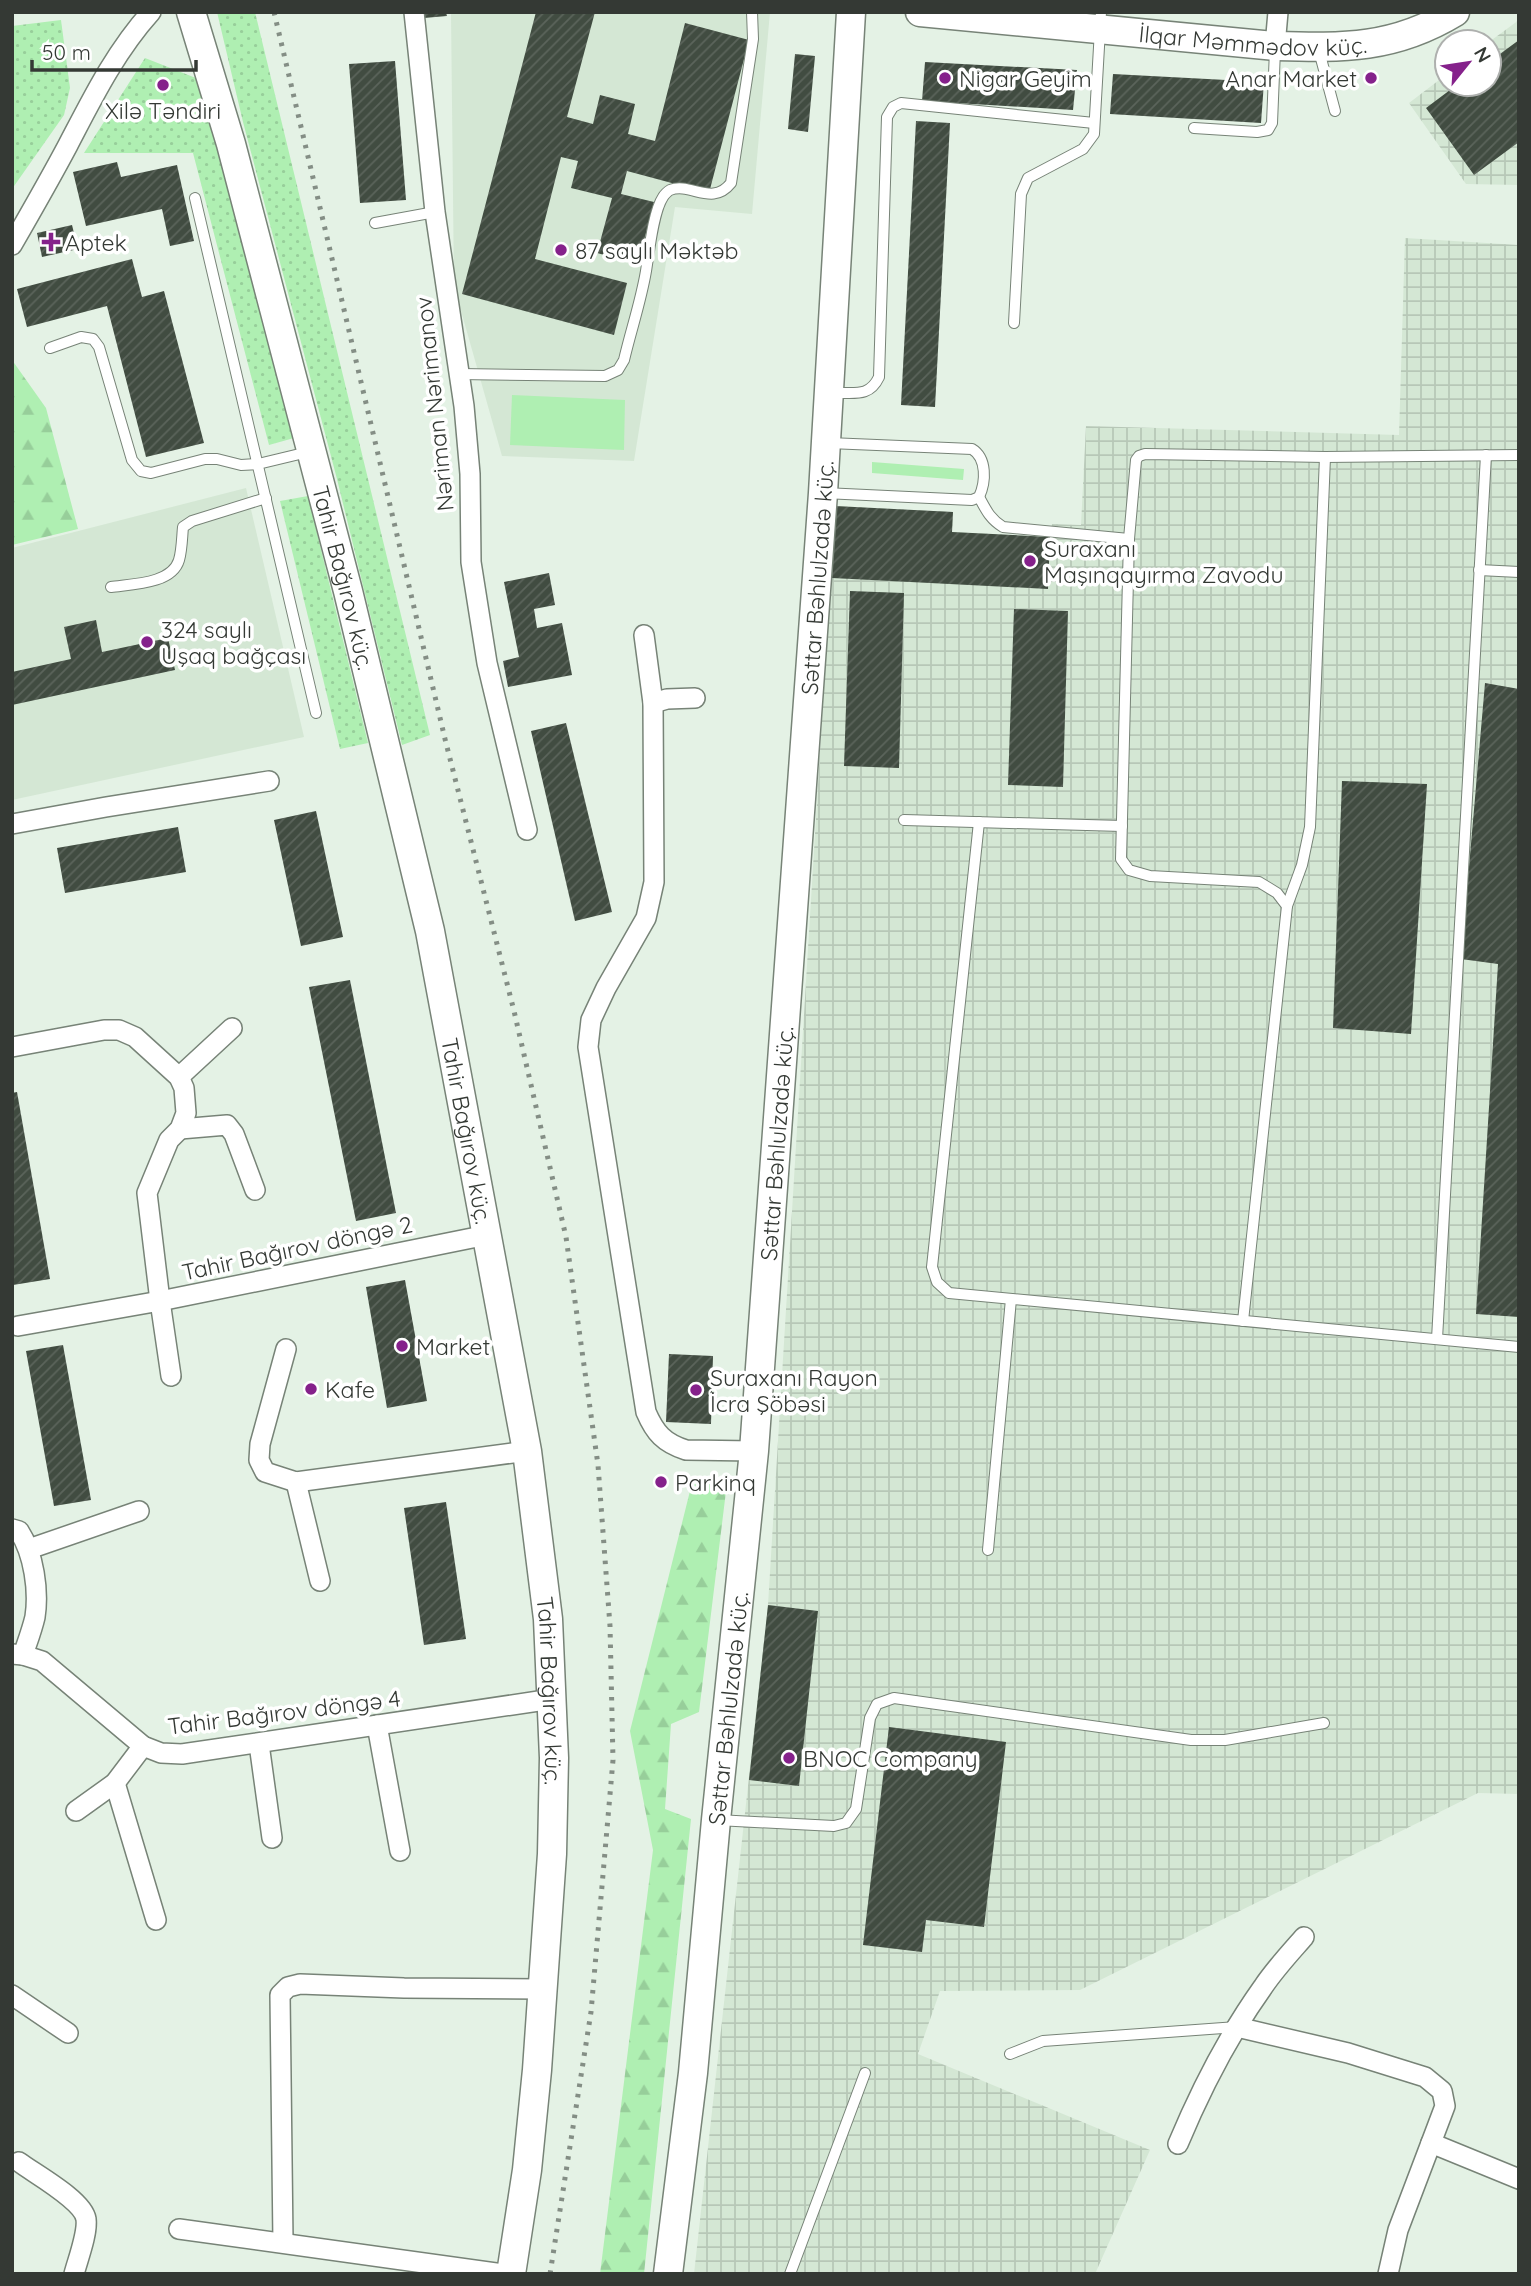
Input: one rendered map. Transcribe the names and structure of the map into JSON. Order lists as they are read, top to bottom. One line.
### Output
{"streets":{"street":["İlqar Məmmədov küç.","Nəriman Nərimanov","Tahir Bağırov küç.","Səttar Bəhlulzadə küç.","Tahir Bağırov döngə 2","Tahir Bağırov döngə 4"]},"crossings":[["Tahir Bağırov küç.","Tahir Bağırov döngə 2"],["Tahir Bağırov küç.","Tahir Bağırov döngə 4"]],"places":{"other":["Nigar Geyim","Anar Market","Xilə Təndiri","87 saylı Məktəb","Suraxanı Maşınqayırma Zavodu","324 saylı Uşaq bağçası","Market","Kafe","Suraxanı Rayon İcra Şöbəsi","Parkinq","BNOC Company"],"health":["Aptek"]},"scale_bar":"50 m","north":"top right"}
